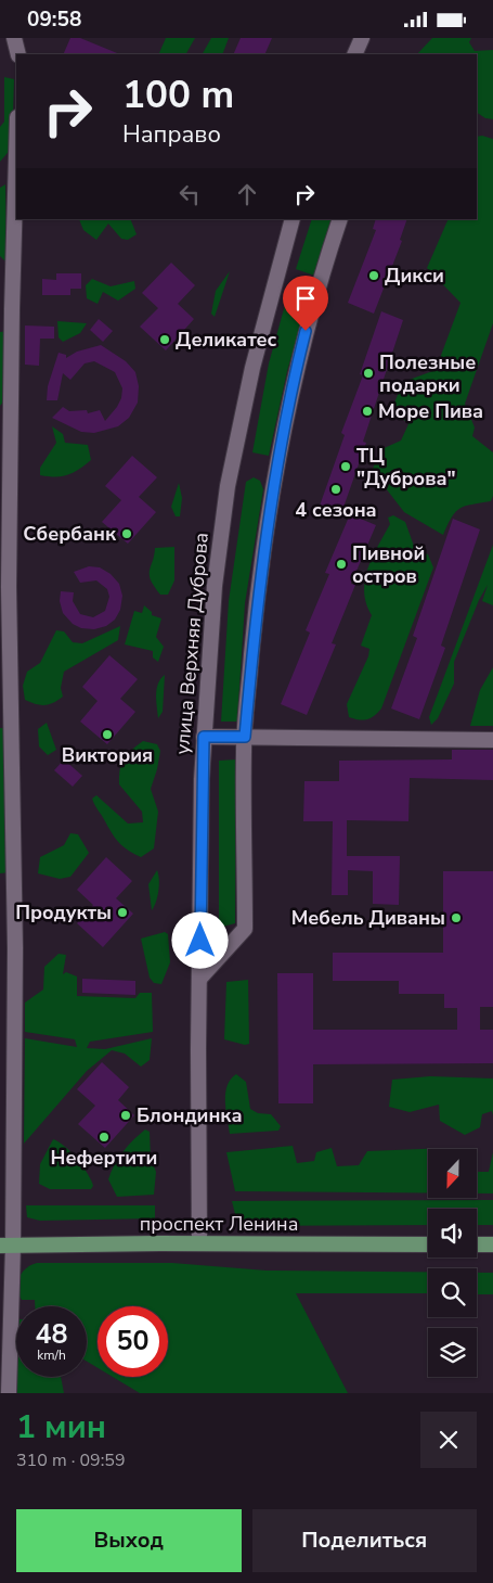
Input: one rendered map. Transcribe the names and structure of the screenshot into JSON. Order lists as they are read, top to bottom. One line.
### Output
{"streets":{"main road":["проспект Ленина"],"street":["улица Верхняя Дуброва"]},"crossings":[["улица Верхняя Дуброва","проспект Ленина"]],"places":["Дикси","Деликатес","Полезные подарки","Море Пива","ТЦ \"Дуброва\"","4 сезона","Сбербанк","Пивной остров","Виктория","Продукты","Мебель Диваны","Блондинка","Нефертити"],"north":"bottom","page":{"status":"09:58","turn":["100 m","Направо"],"speed":"48 km/h","limit":"50","heading":["1 мин","310 m · 09:59"],"buttons":["Выход","Поделиться"]}}
